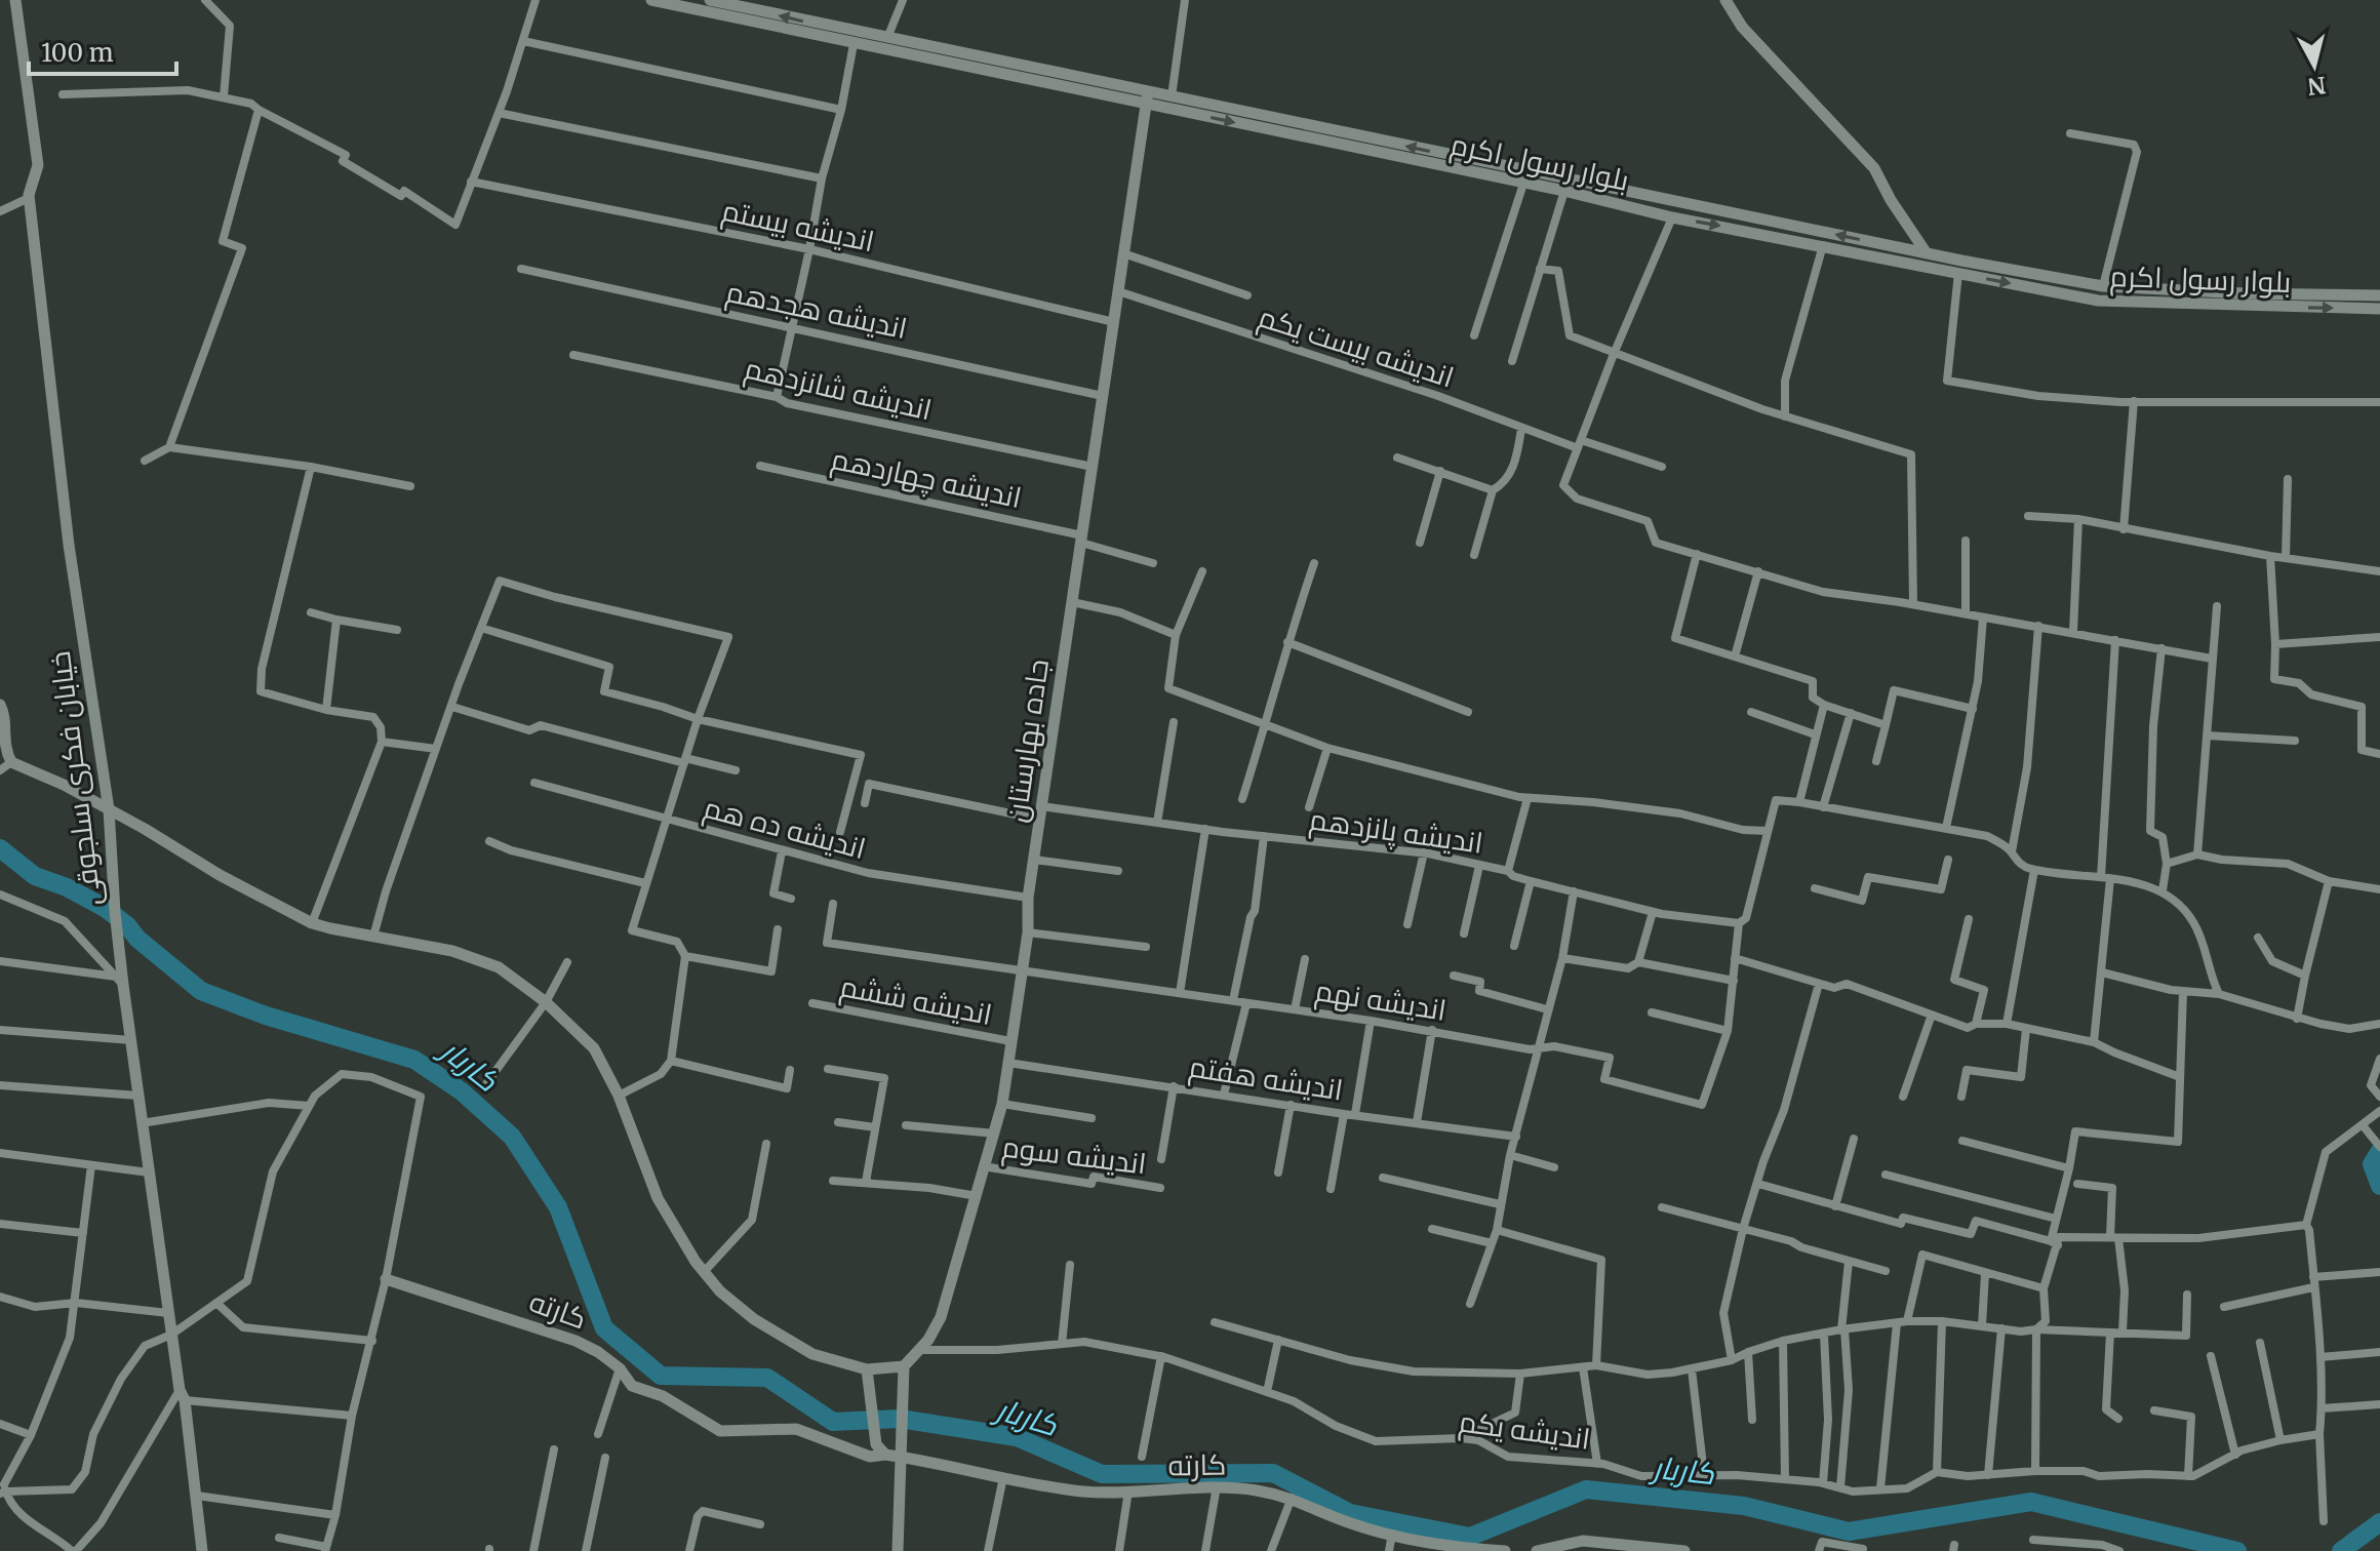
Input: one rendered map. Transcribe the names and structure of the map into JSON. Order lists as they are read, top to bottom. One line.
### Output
{"streets":{"street":["بلوار رسول اکرم","اندیشه بیستم","اندیشه هجدهم","اندیشه بیست یکم","اندیشه شانزدهم","اندیشه چهاردهم","جاده بهارستان","خیابان فکری سلجوقی","اندیشه ده هم","اندیشه پانزدهم","اندیشه ششم","اندیشه نهم","اندیشه هفتم","اندیشه سوم","کارته","اندیشه یکم"]},"crossings":[["بلوار رسول اکرم","جاده بهارستان"],["اندیشه بیستم","جاده بهارستان"],["اندیشه هجدهم","جاده بهارستان"],["اندیشه بیست یکم","جاده بهارستان"],["اندیشه شانزدهم","جاده بهارستان"],["اندیشه چهاردهم","جاده بهارستان"],["جاده بهارستان","اندیشه ده هم"],["جاده بهارستان","اندیشه پانزدهم"],["جاده بهارستان","اندیشه ششم"],["جاده بهارستان","اندیشه نهم"],["جاده بهارستان","اندیشه هفتم"],["جاده بهارستان","اندیشه سوم"],["جاده بهارستان","اندیشه یکم"]],"water":["کاربار"],"scale_bar":"100 m","north":"bottom"}
